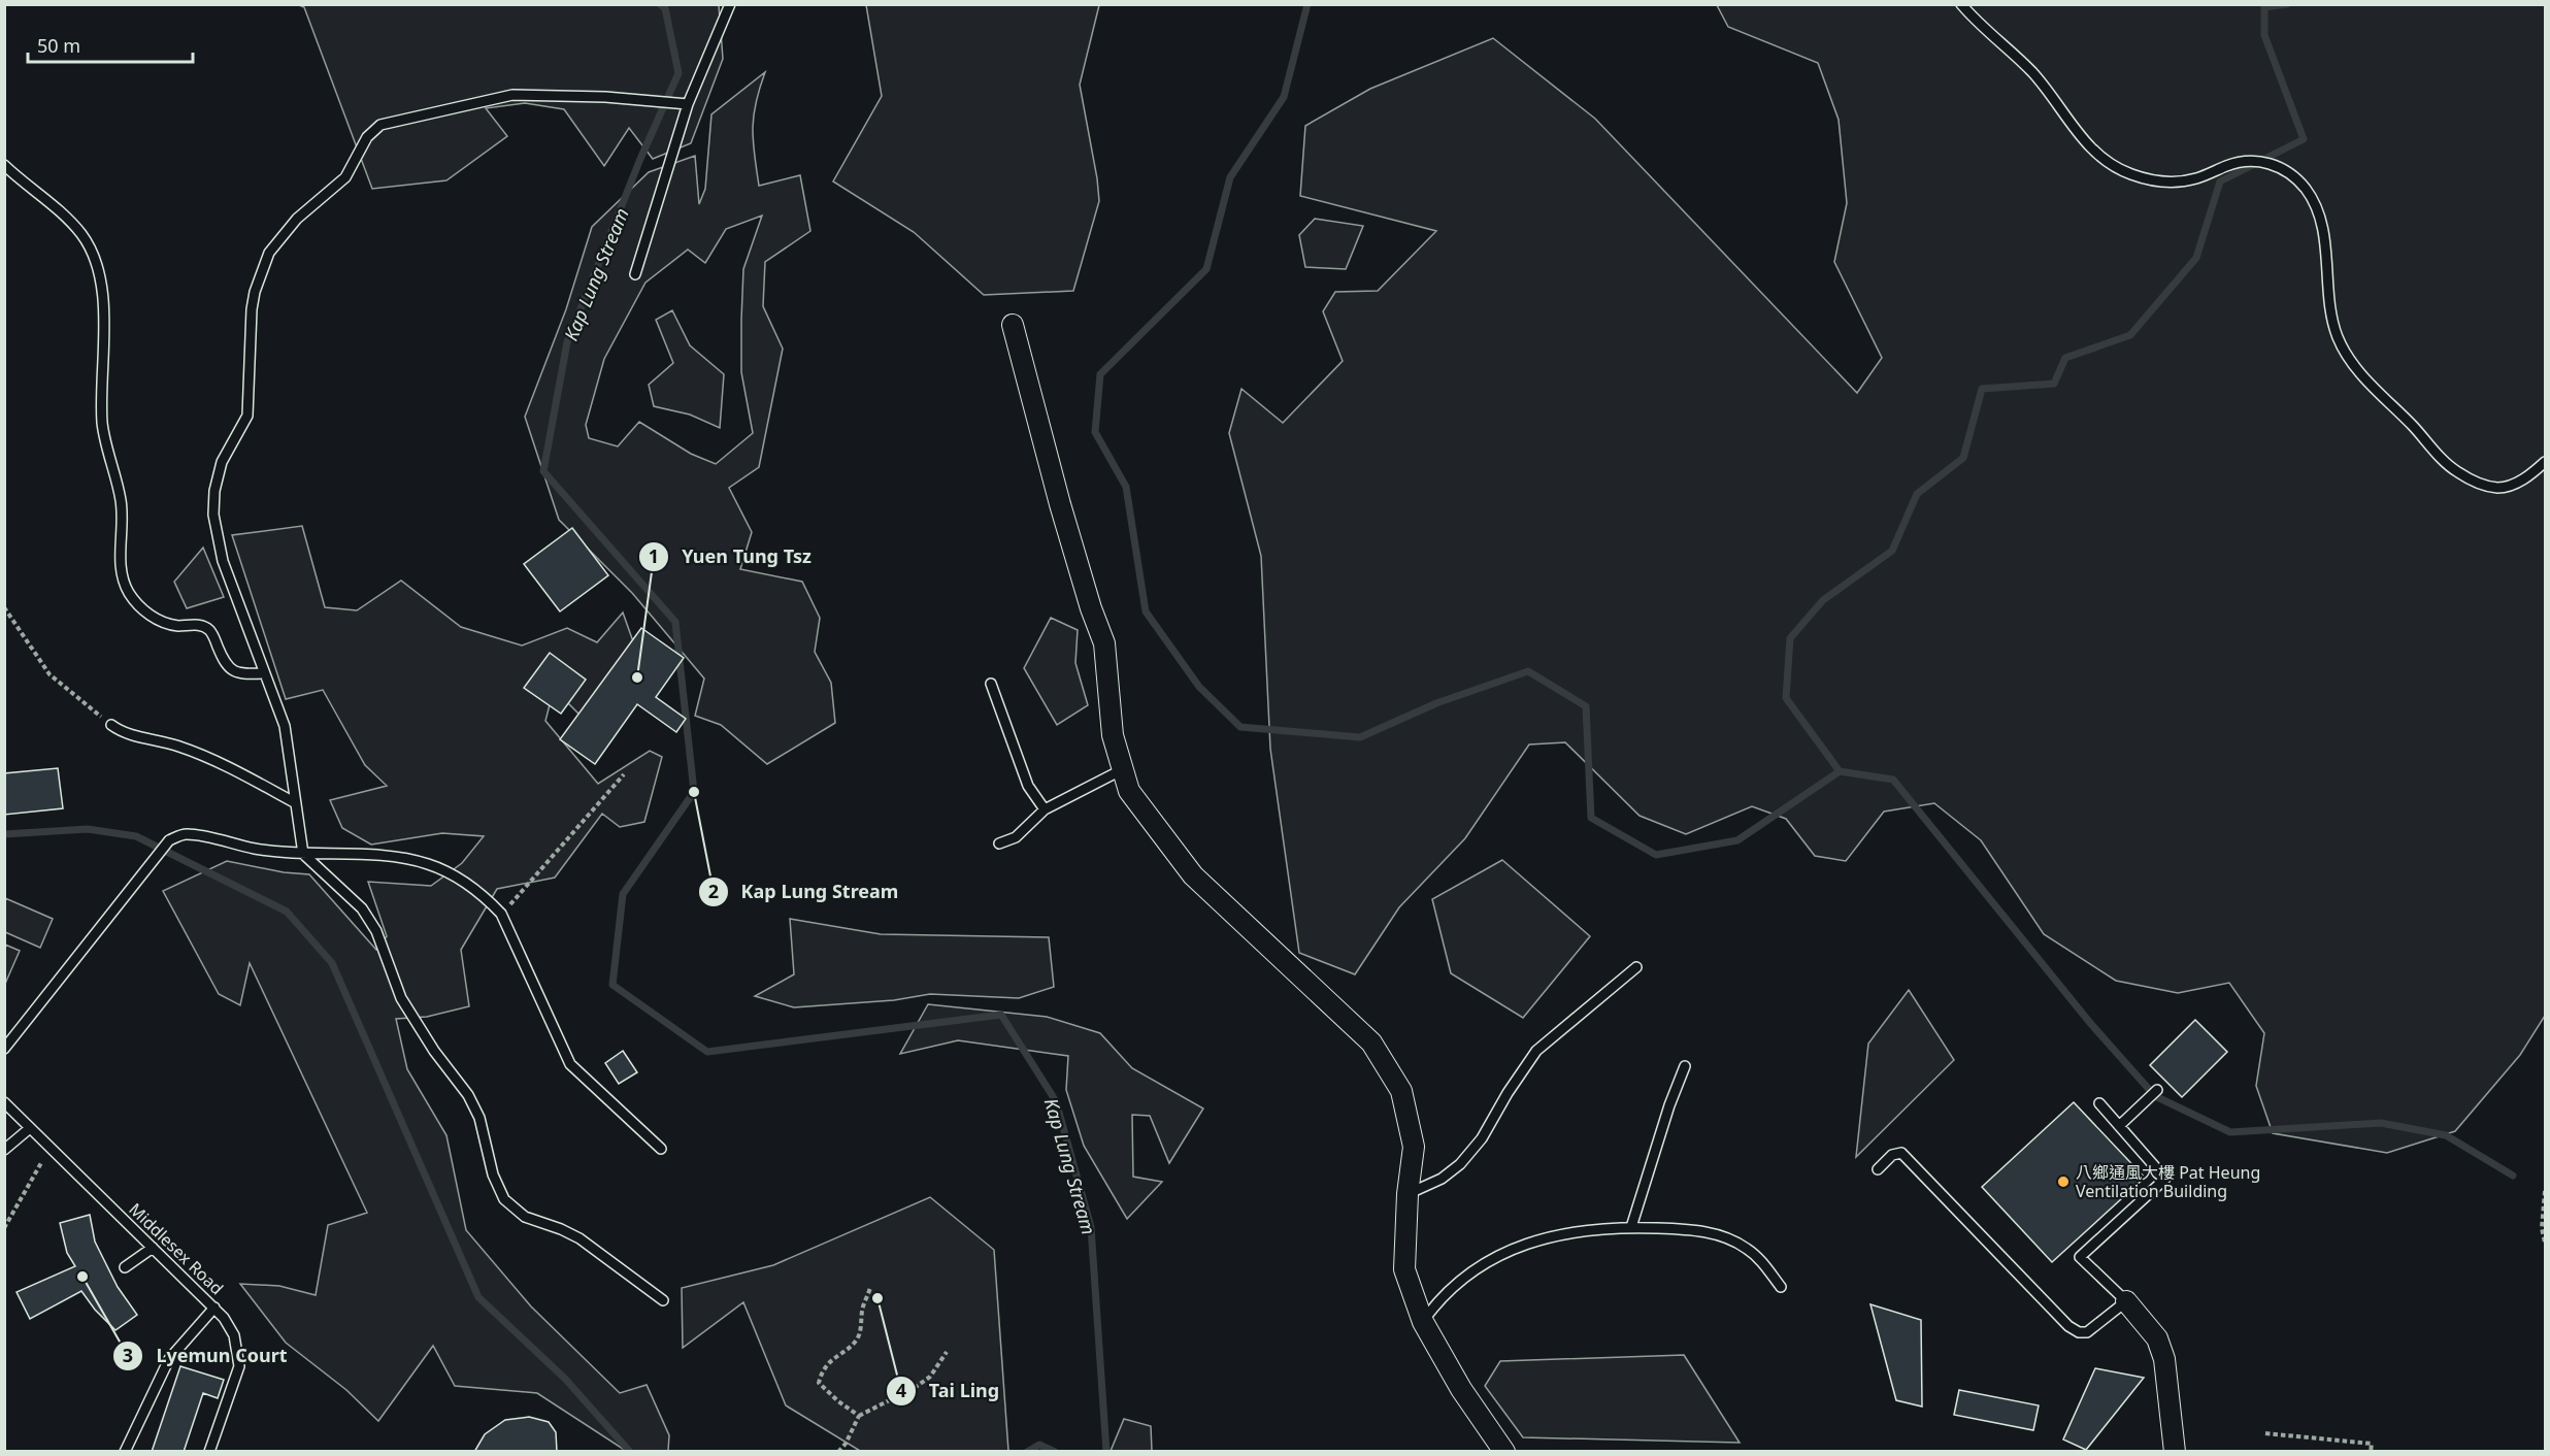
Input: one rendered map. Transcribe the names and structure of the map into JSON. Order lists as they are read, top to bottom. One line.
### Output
{"streets":{"lane":["Middlesex Road"]},"water":["Kap Lung Stream"],"places":["Yuen Tung Tsz","Kap Lung Stream","八鄉通風大樓 Pat Heung Ventilation Building","Lyemun Court","Tai Ling"],"scale_bar":"50 m"}
